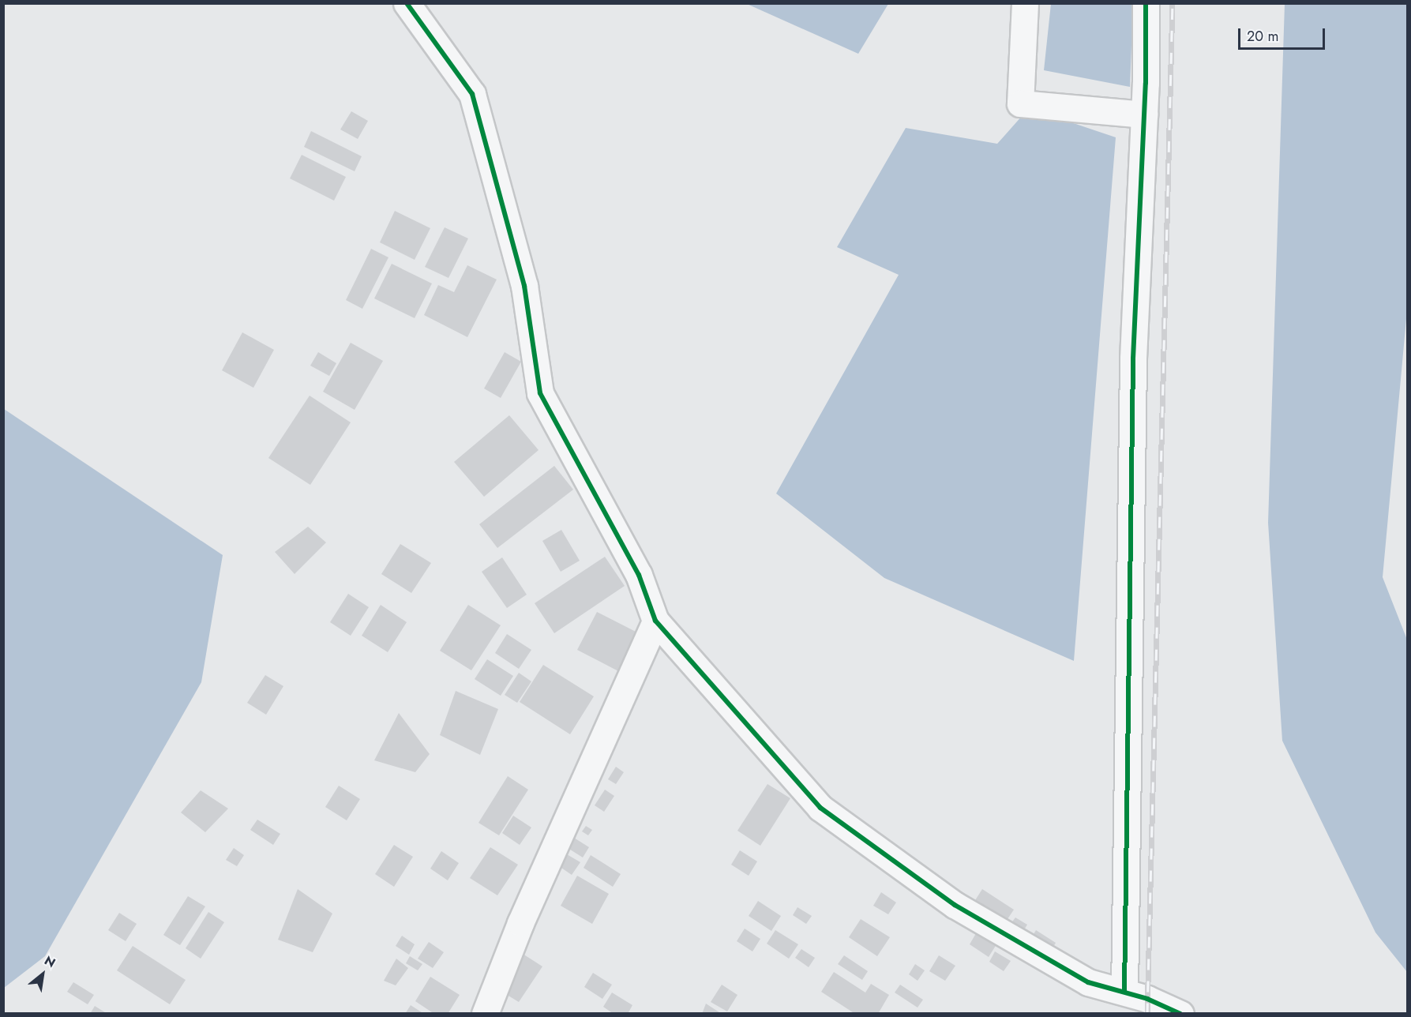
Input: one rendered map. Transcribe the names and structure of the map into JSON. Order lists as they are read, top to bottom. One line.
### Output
{"scale_bar":"20 m","north":"top right"}
